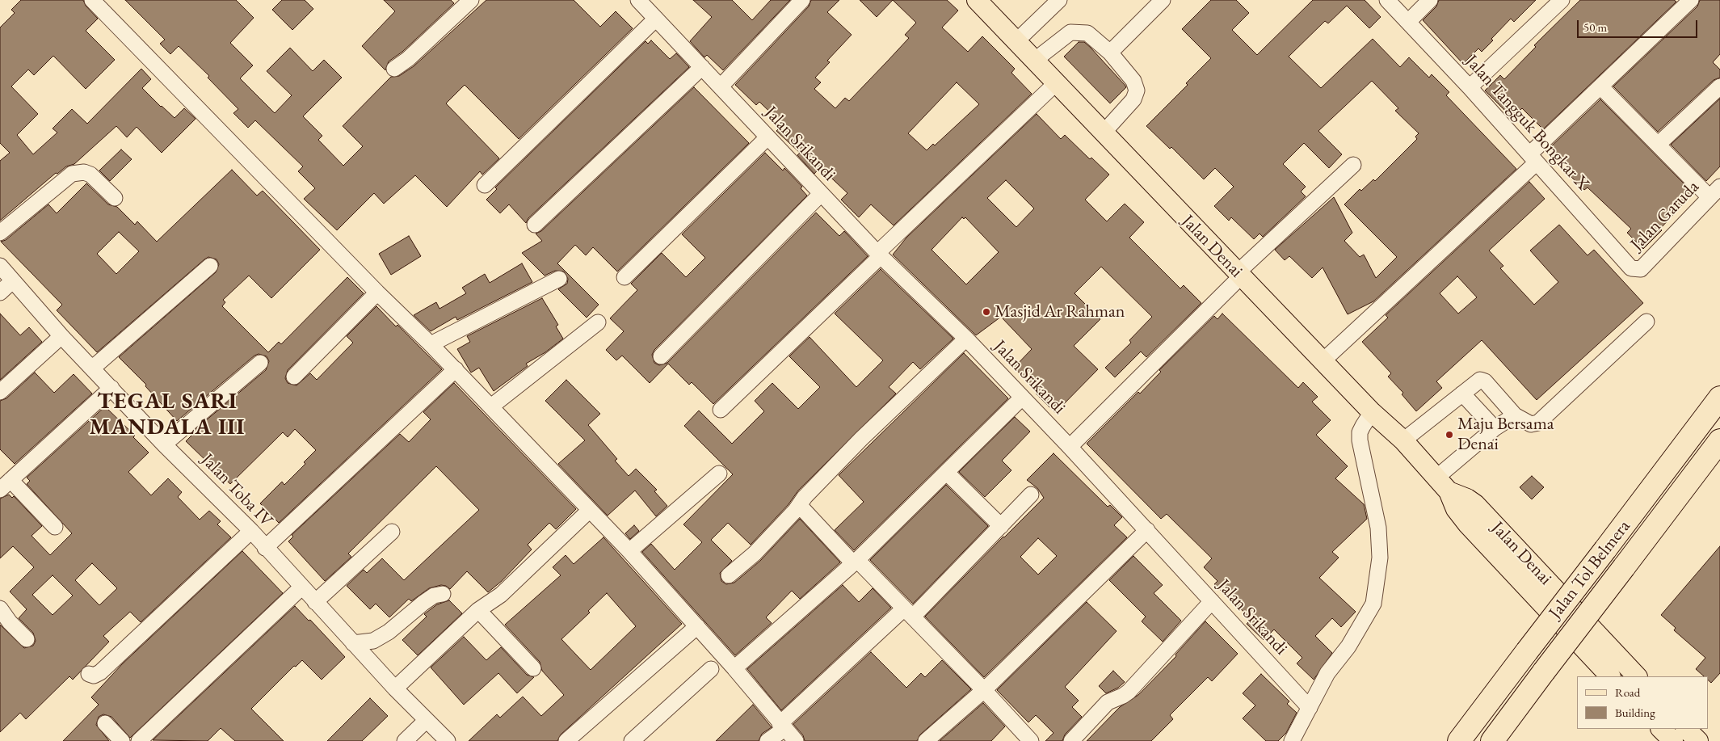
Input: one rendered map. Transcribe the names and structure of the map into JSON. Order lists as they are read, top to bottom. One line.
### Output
{"streets":{"highway":["Jalan Tol Belmera"],"main road":["Jalan Denai"],"street":["Jalan Tangguk Bongkar X","Jalan Srikandi","Jalan Garuda","Jalan Toba IV"]},"crossings":[["Jalan Tangguk Bongkar X","Jalan Garuda"]],"districts":["TEGAL SARI MANDALA III"],"places":["Masjid Ar Rahman","Maju Bersama Denai"],"legend":["Road","Building"],"scale_bar":"50 m"}
